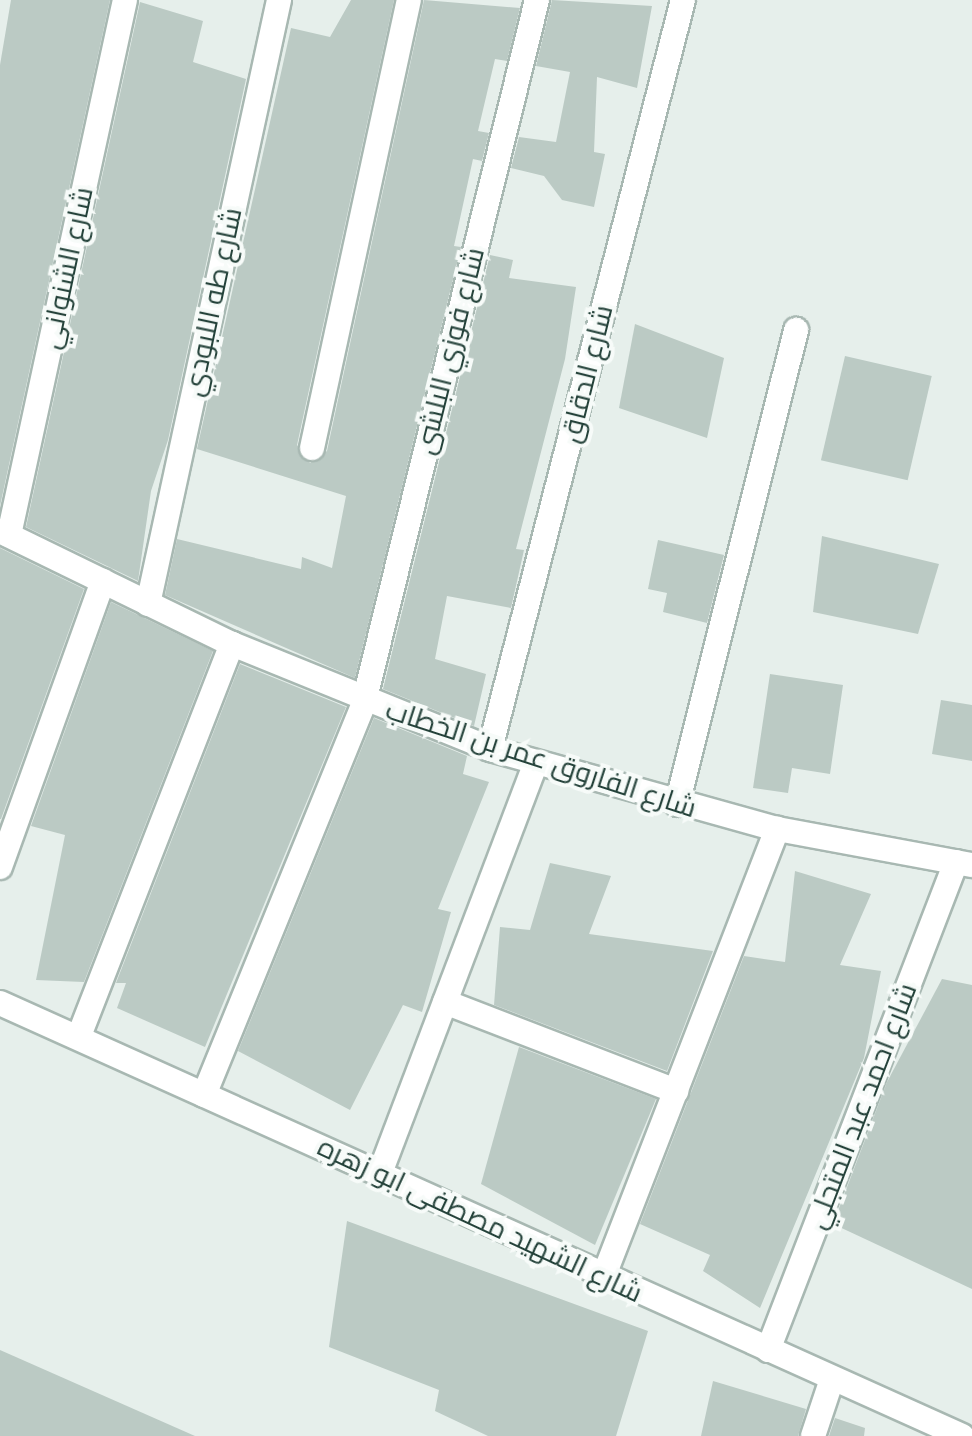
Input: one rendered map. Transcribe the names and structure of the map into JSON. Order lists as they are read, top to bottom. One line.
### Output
{"streets":{"street":["شارع الشنواني","شارع طه اللبودي","شارع فوزي البلشى","شارع الدقاق","شارع الفاروق عمر بن الخطاب","شارع احمد عبد المتجلي","شارع الشهيد مصطفى ابو زهره"]},"crossings":[["شارع الشنواني","شارع الفاروق عمر بن الخطاب"],["شارع طه اللبودي","شارع الفاروق عمر بن الخطاب"],["شارع فوزي البلشى","شارع الفاروق عمر بن الخطاب"],["شارع فوزي البلشى","شارع الشهيد مصطفى ابو زهره"],["شارع الدقاق","شارع الفاروق عمر بن الخطاب"],["شارع الفاروق عمر بن الخطاب","شارع احمد عبد المتجلي"],["شارع احمد عبد المتجلي","شارع الشهيد مصطفى ابو زهره"]]}
